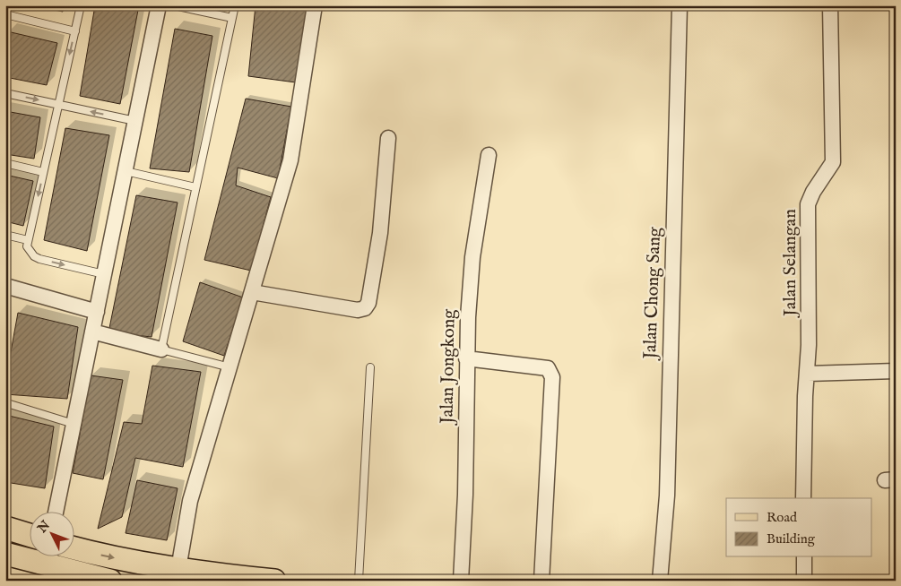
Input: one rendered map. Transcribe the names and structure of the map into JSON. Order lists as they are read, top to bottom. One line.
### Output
{"streets":{"street":["Jalan Selangan","Jalan Chong Sang","Jalan Jongkong"]},"legend":["Road","Building"],"north":"top left"}
